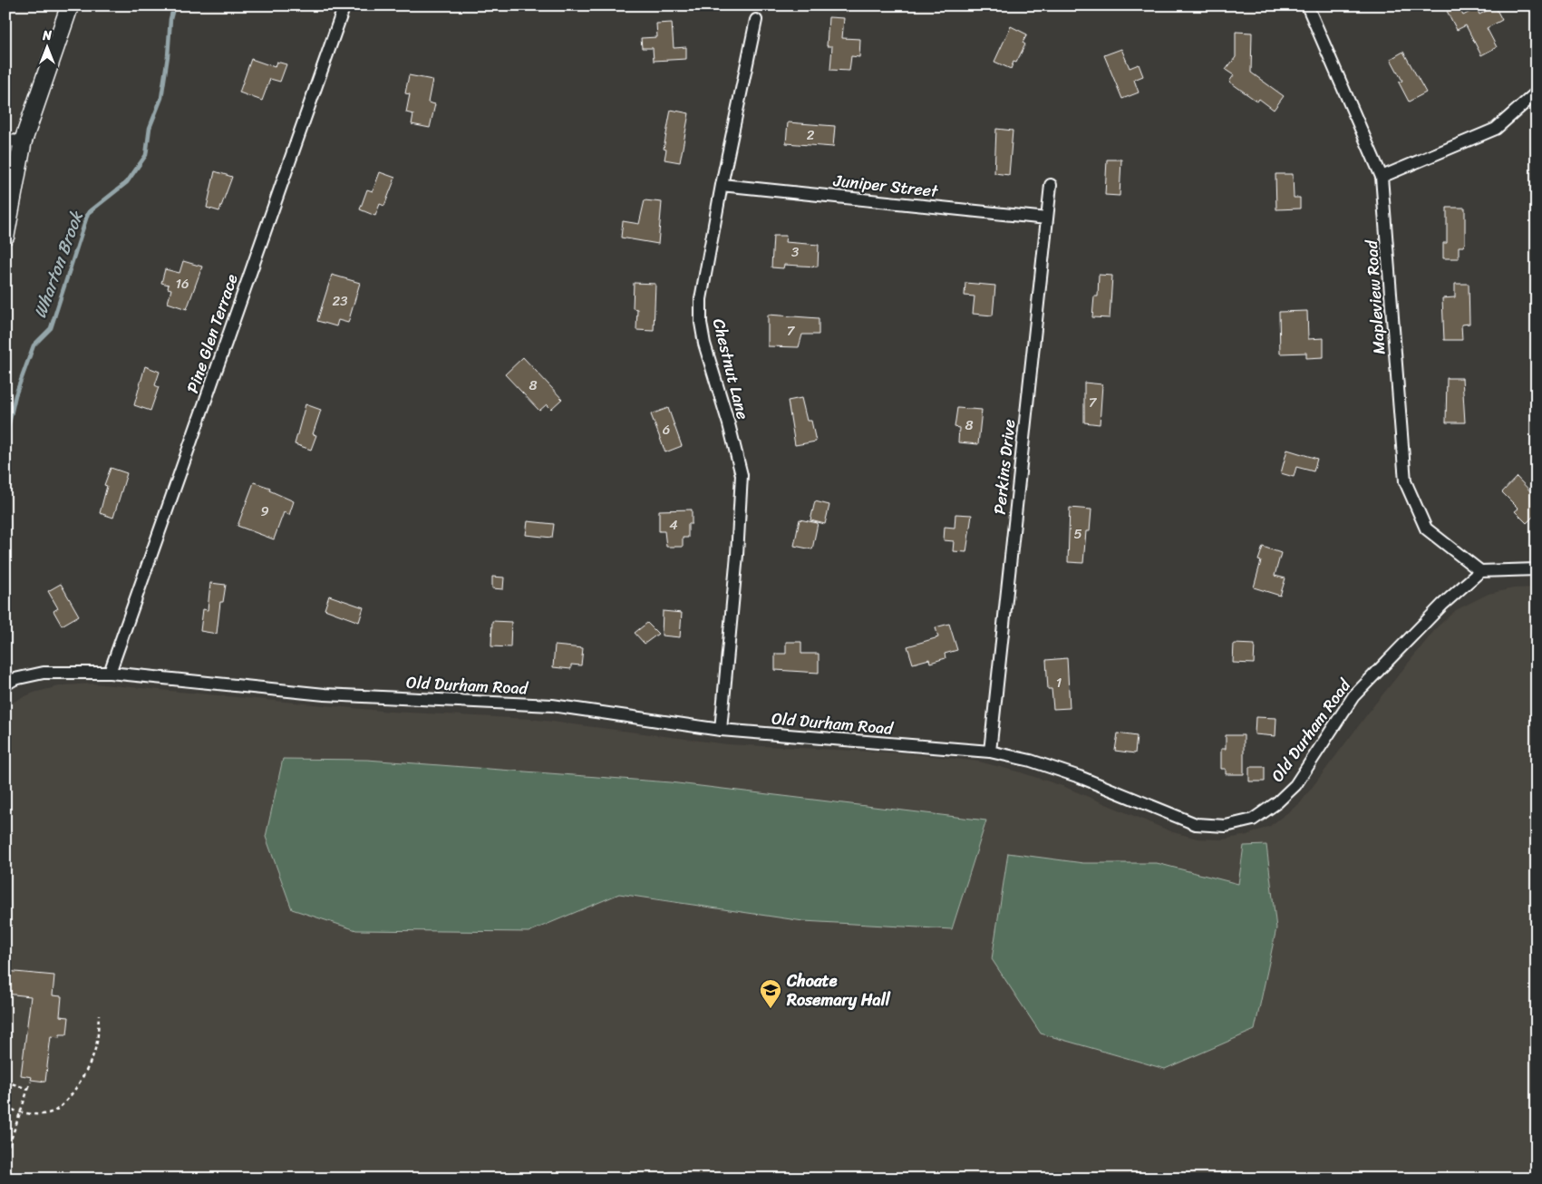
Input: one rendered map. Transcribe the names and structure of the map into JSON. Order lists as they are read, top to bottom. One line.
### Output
{"streets":{"street":["Juniper Street","Mapleview Road","Pine Glen Terrace","Chestnut Lane","Perkins Drive","Old Durham Road"]},"crossings":[["Juniper Street","Chestnut Lane"],["Juniper Street","Perkins Drive"],["Mapleview Road","Old Durham Road"],["Pine Glen Terrace","Old Durham Road"],["Chestnut Lane","Old Durham Road"],["Perkins Drive","Old Durham Road"]],"water":["Wharton Brook"],"places":{"school or university":["Choate Rosemary Hall"]},"house_numbers":["2","3","16","23","7","8","7","8","6","9","4","5","1"],"north":"top"}
